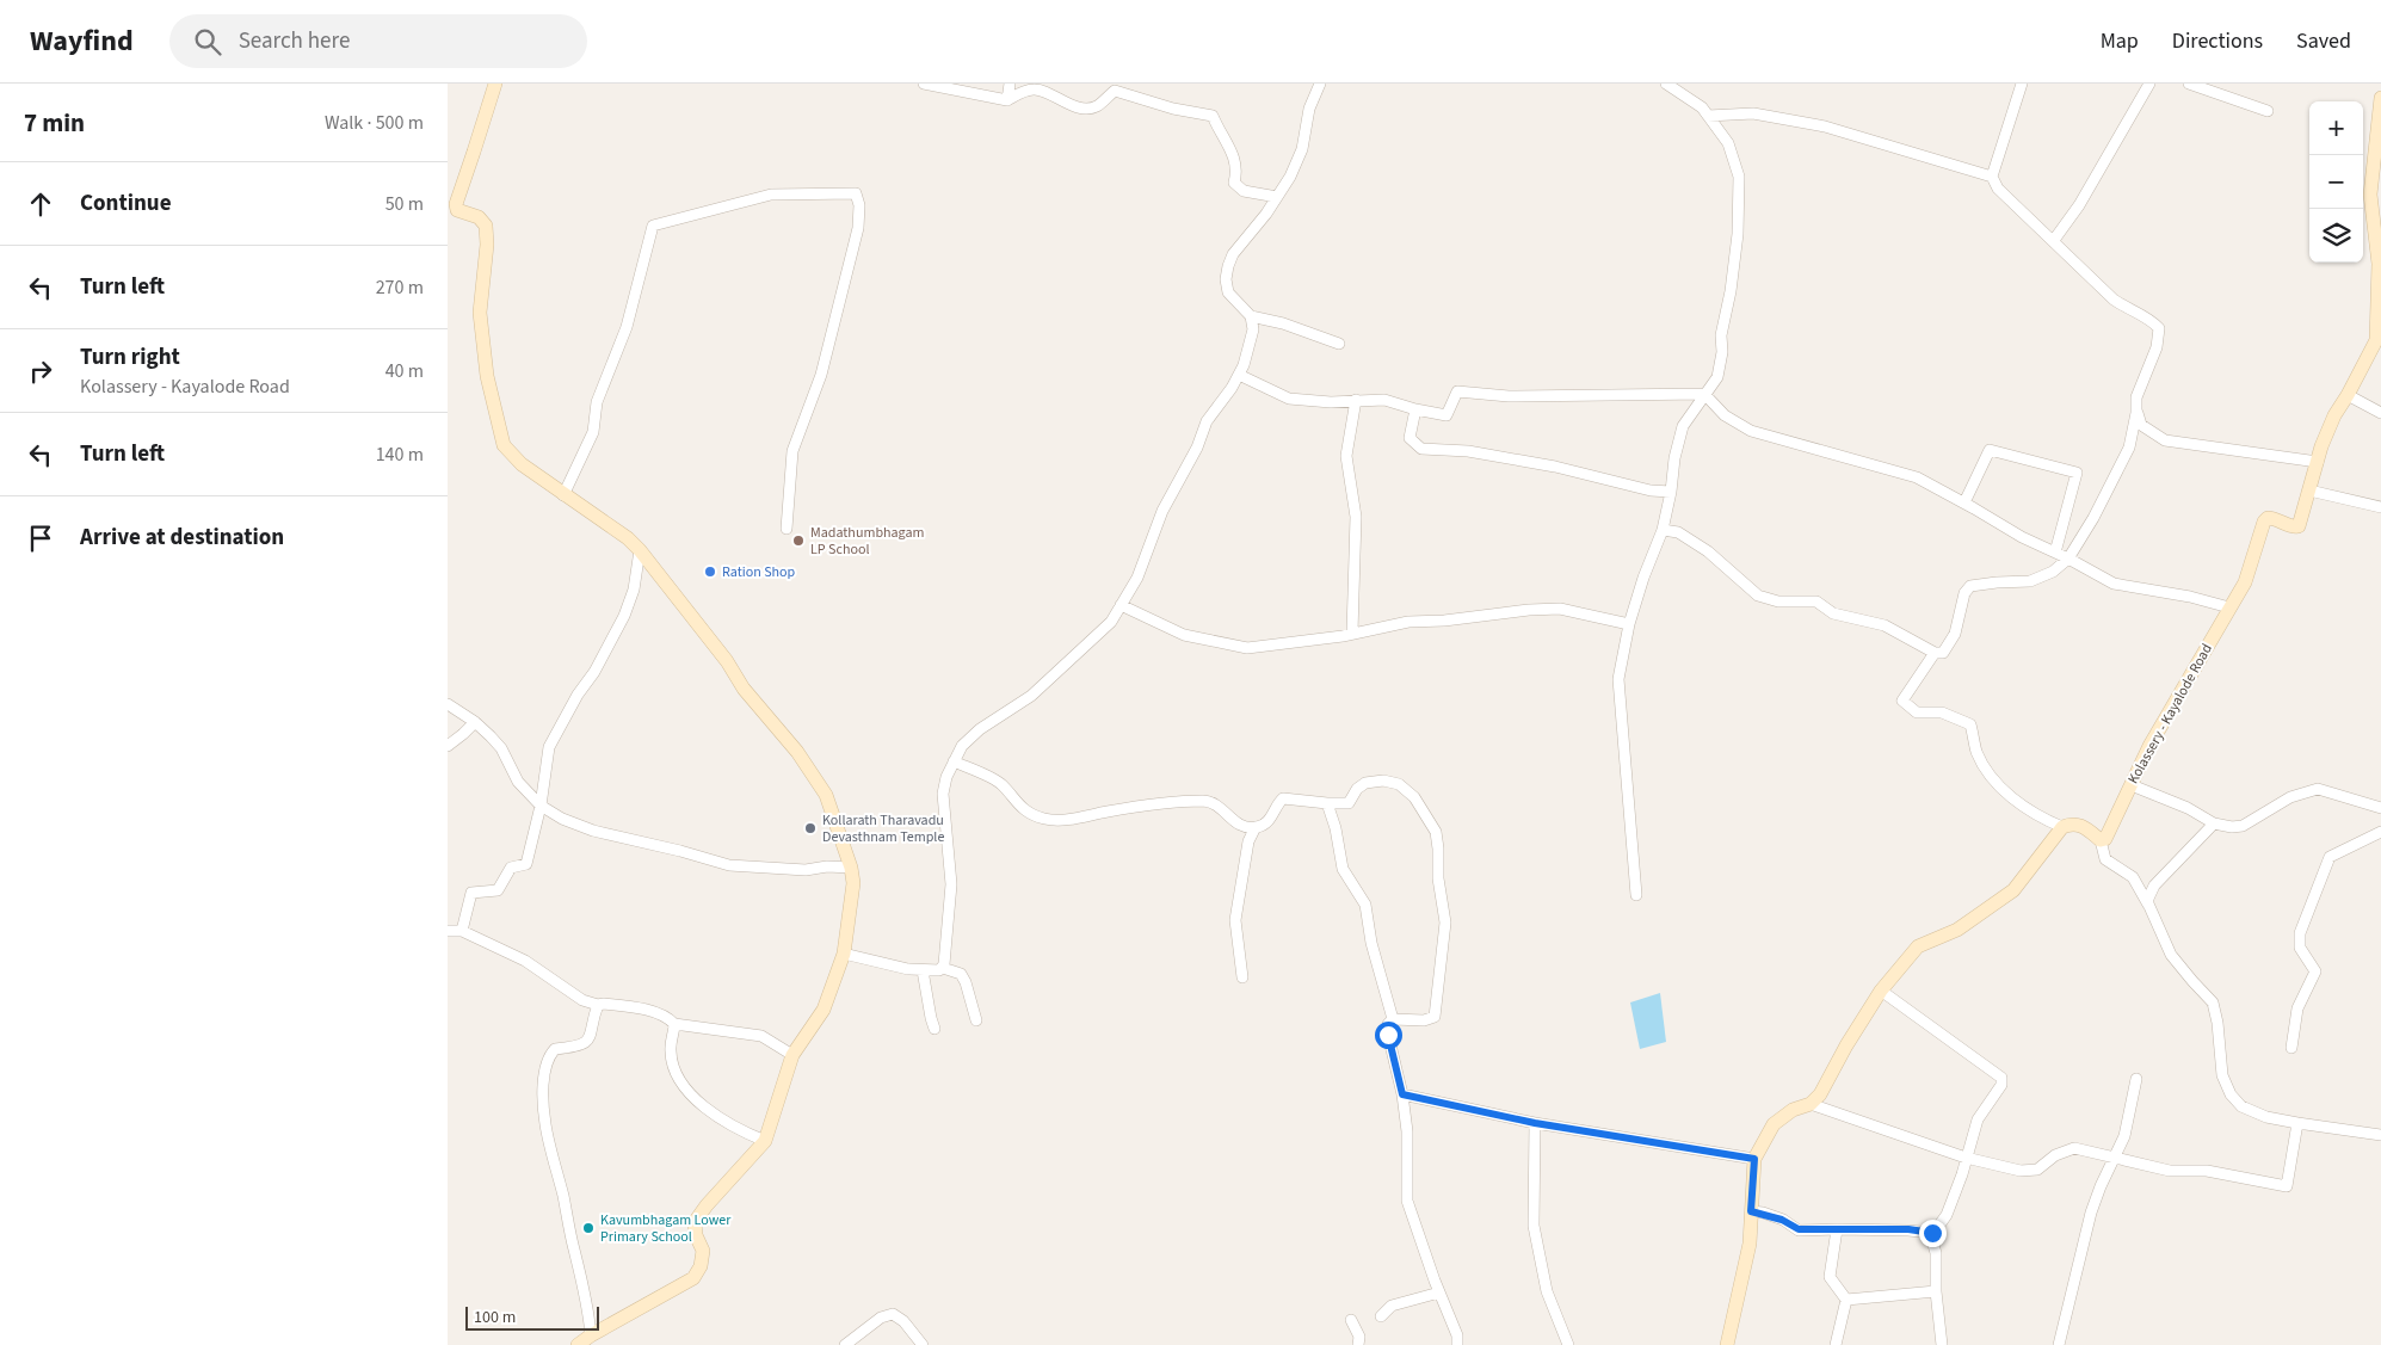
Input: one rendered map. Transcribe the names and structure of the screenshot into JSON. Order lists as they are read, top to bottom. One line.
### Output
{"streets":{"main road":["Kolassery - Kayalode Road"]},"places":["Madathumbhagam LP School","Ration Shop","Kollarath Tharavadu Devasthnam Temple","Kavumbhagam Lower Primary School"],"scale_bar":"100 m","page":{"header":"Wayfind","search":"Search here","nav":["Map","Directions","Saved"],"heading":["7 min","Walk · 500 m"],"map_buttons":["+","−"],"list":[["Continue","50 m"],["Turn left","270 m"],["Turn right","Kolassery - Kayalode Road","40 m"],["Turn left","140 m"],"Arrive at destination"],"scale":"100 m"}}
